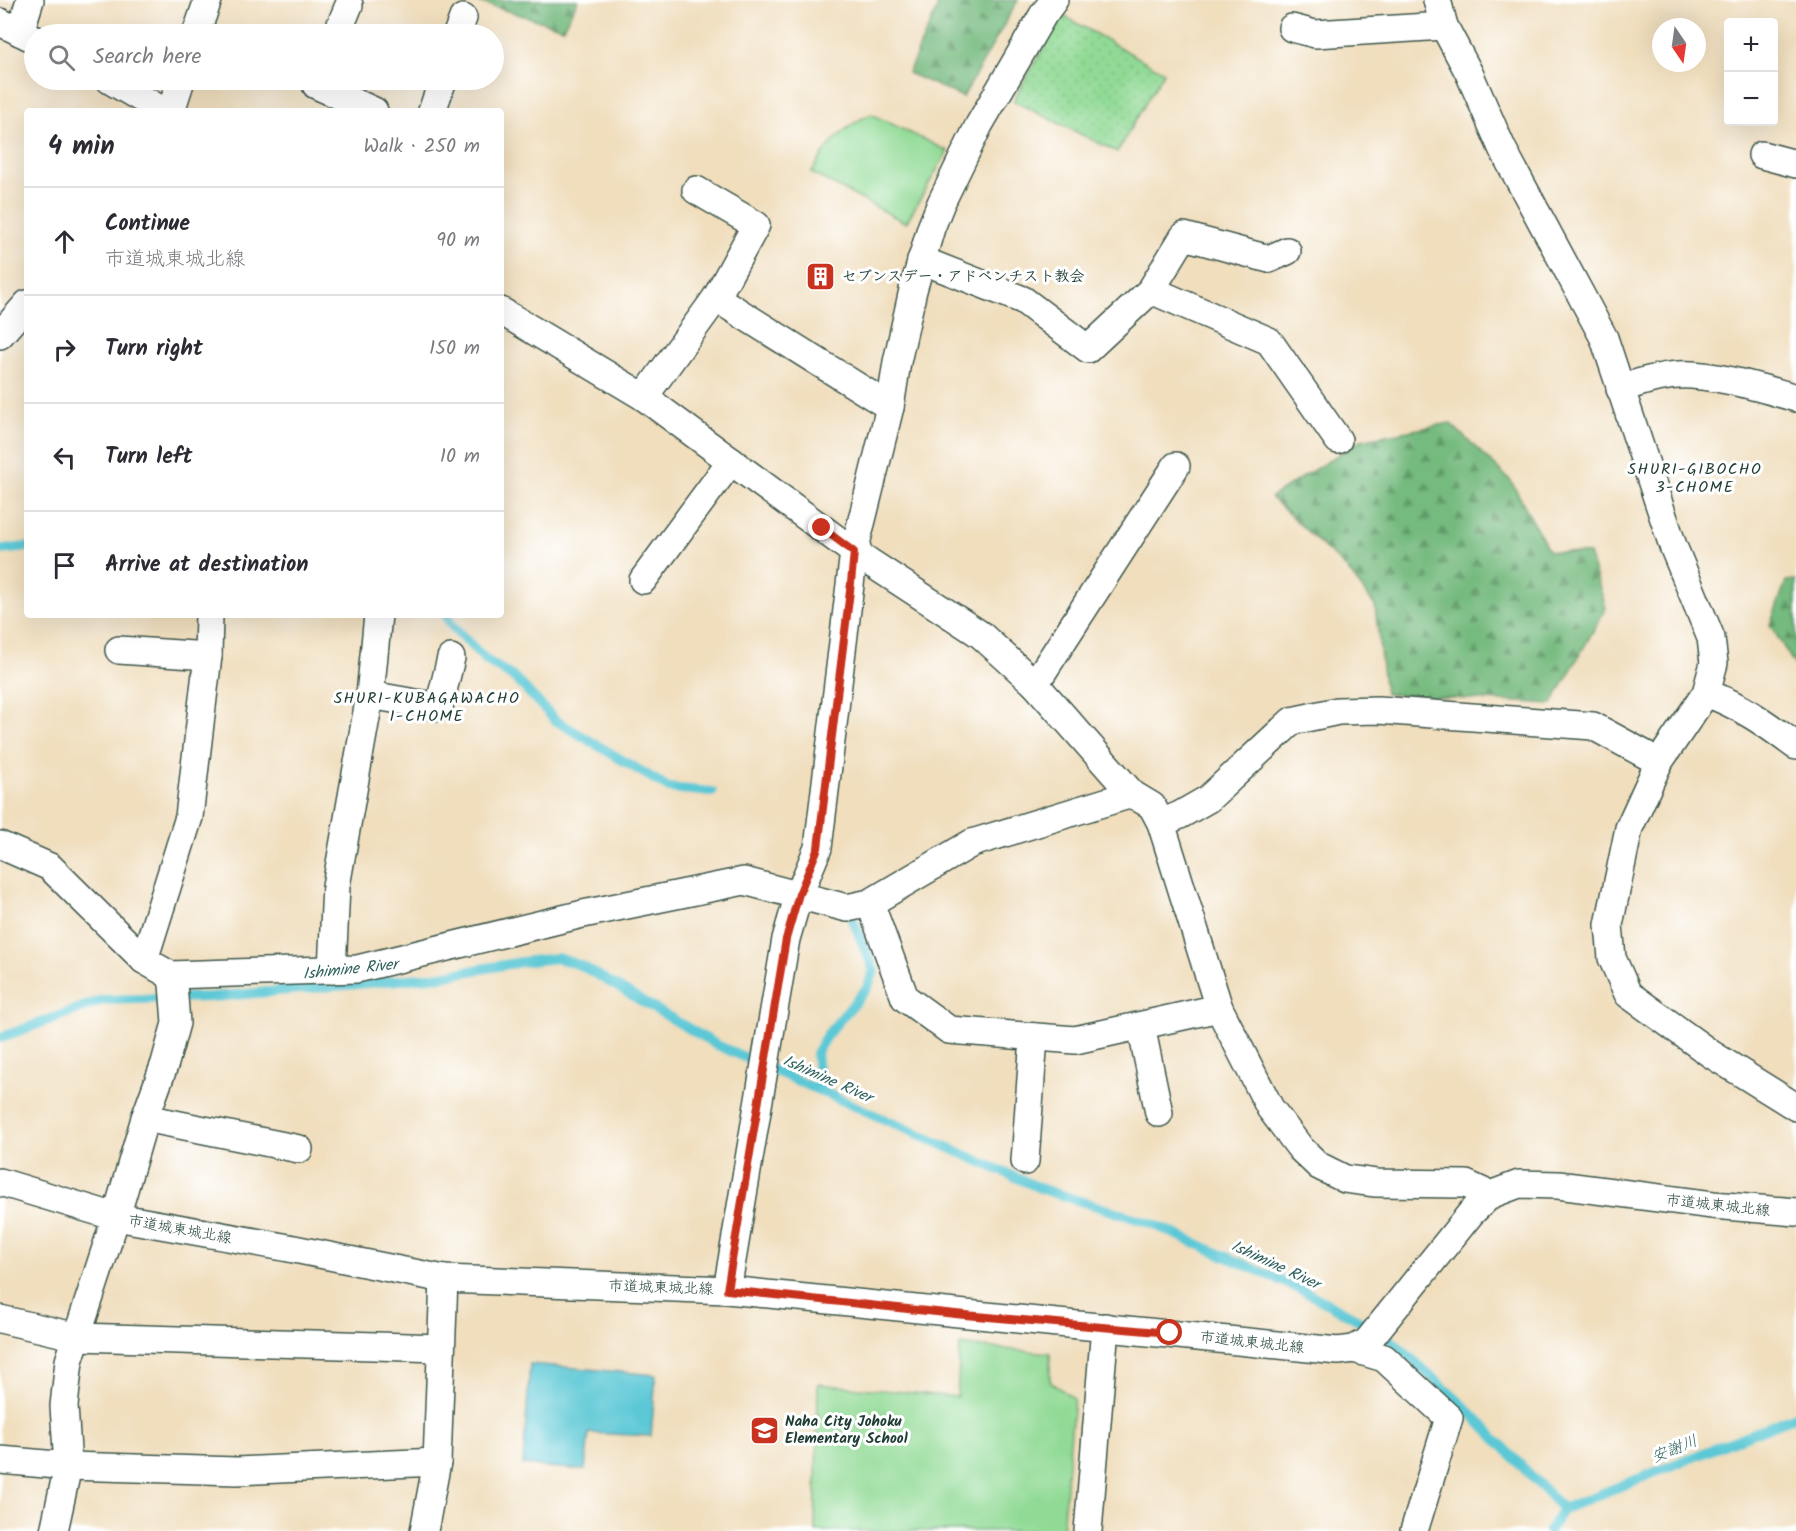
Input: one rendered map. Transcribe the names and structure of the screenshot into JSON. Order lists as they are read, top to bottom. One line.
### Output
{"streets":{"street":["市道城東城北線"]},"districts":["SHURI-GIBOCHO 3-CHOME","SHURI-KUBAGAWACHO 1-CHOME"],"water":["Ishimine River","安謝川"],"places":{"building":["セブンスデー・アドベンチスト教会"],"school or university":["Naha City Johoku Elementary School"]},"north":"bottom","page":{"map_buttons":["+","−"],"search":"Search here","heading":["4 min","Walk · 250 m"],"list":[["Continue","市道城東城北線","90 m"],["Turn right","150 m"],["Turn left","10 m"],"Arrive at destination"]}}
